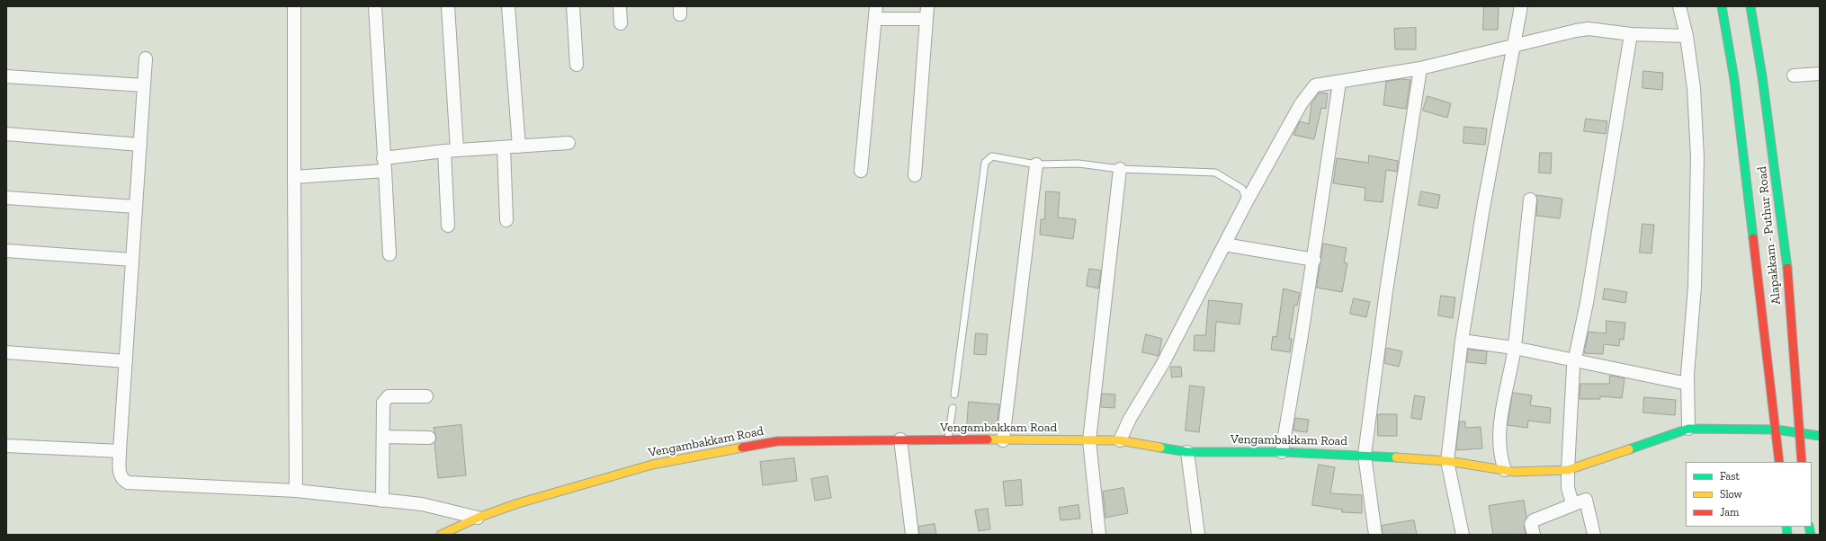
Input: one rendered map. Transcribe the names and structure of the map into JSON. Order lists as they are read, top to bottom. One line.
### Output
{"streets":{"main road":["Alapakkam - Puthur Road","Vengambakkam Road"]},"crossings":[["Alapakkam - Puthur Road","Vengambakkam Road"]],"legend":["Fast","Slow","Jam"]}
